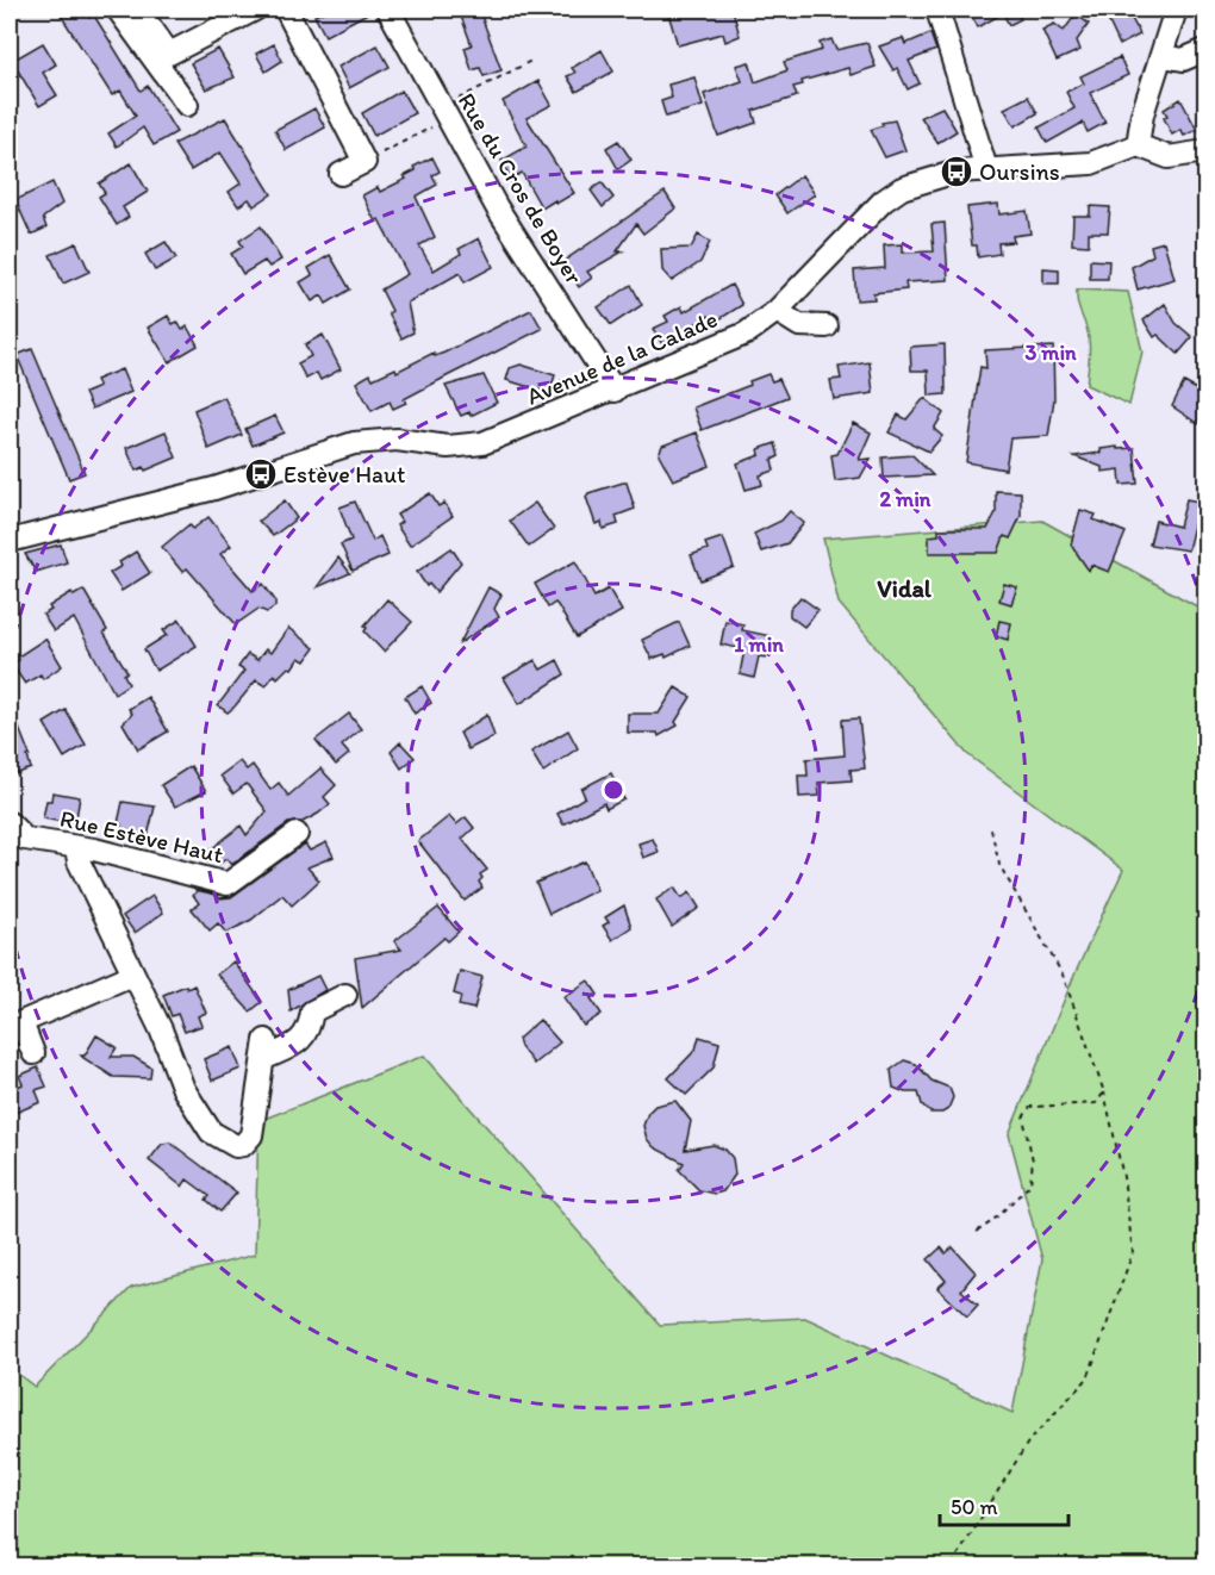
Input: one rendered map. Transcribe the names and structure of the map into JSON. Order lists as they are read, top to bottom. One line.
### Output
{"streets":{"street":["Rue du Cros de Boyer","Avenue de la Calade","Rue Estève Haut"]},"crossings":[["Rue du Cros de Boyer","Avenue de la Calade"]],"districts":["Vidal"],"places":{"bus stop":["Oursins","Estève Haut"]},"scale_bar":"50 m","rings":["3 min","2 min","1 min"]}
